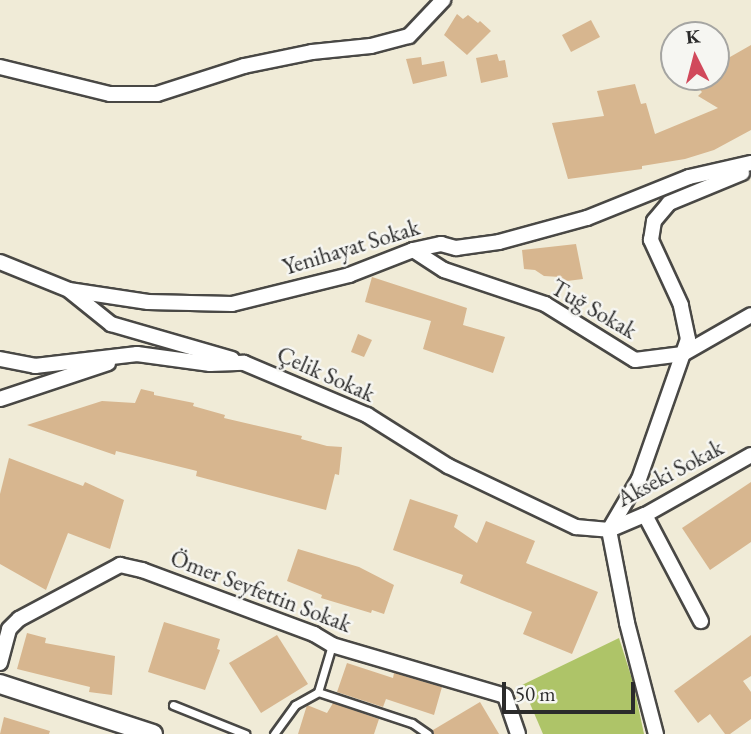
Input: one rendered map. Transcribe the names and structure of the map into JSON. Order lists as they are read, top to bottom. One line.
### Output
{"streets":{"street":["Yenihayat Sokak","Tuğ Sokak","Çelik Sokak","Akseki Sokak","Ömer Seyfettin Sokak"]},"crossings":[["Yenihayat Sokak","Tuğ Sokak"],["Çelik Sokak","Akseki Sokak"]],"scale_bar":"50 m","north":"top"}
